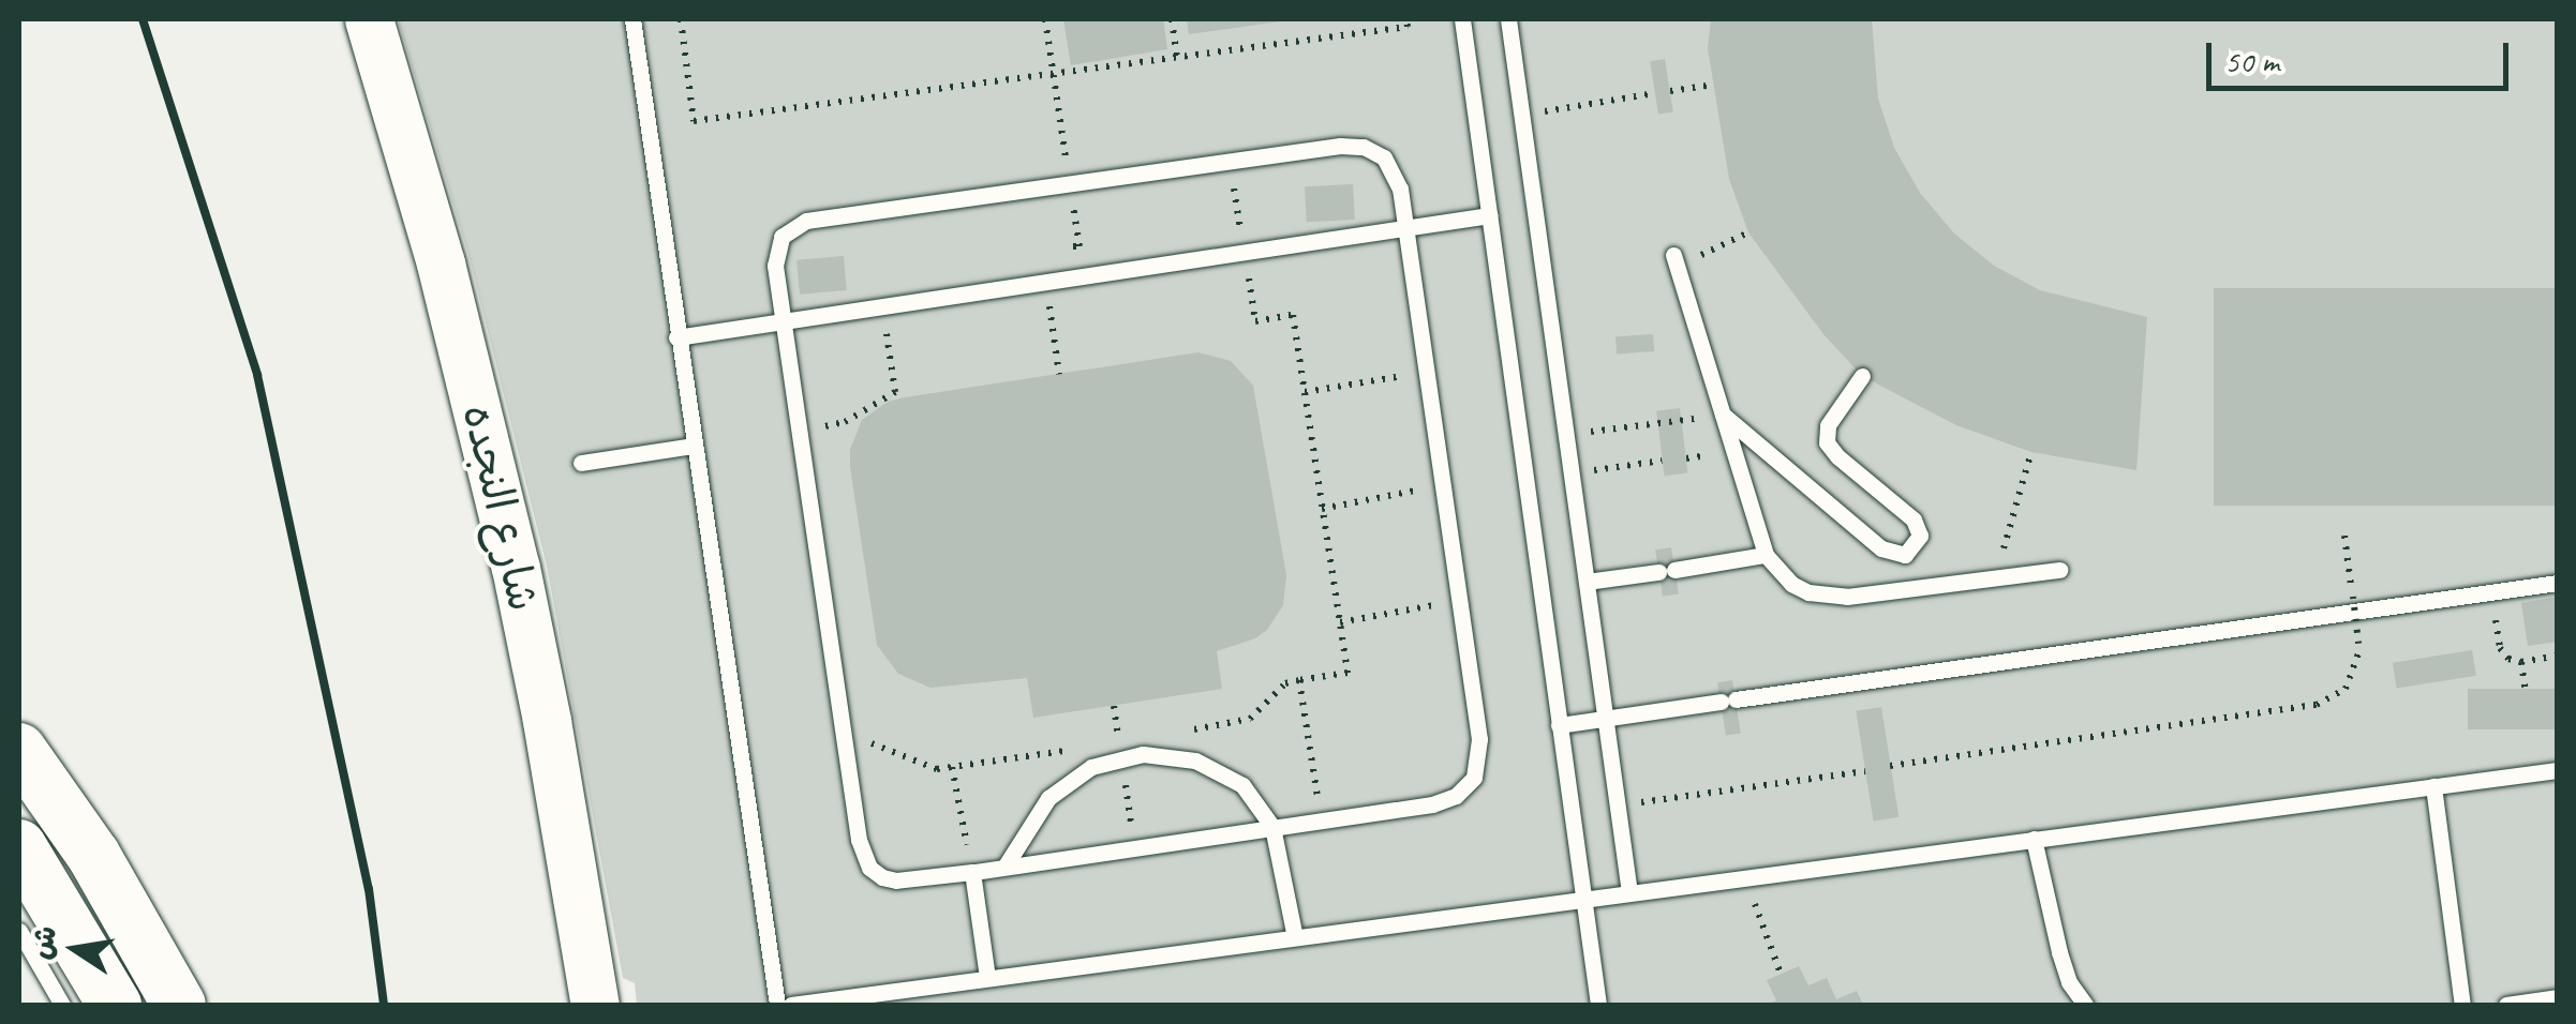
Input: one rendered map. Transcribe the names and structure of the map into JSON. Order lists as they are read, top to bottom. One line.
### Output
{"streets":{"street":["شارع النجده"]},"scale_bar":"50 m","north":"left"}
